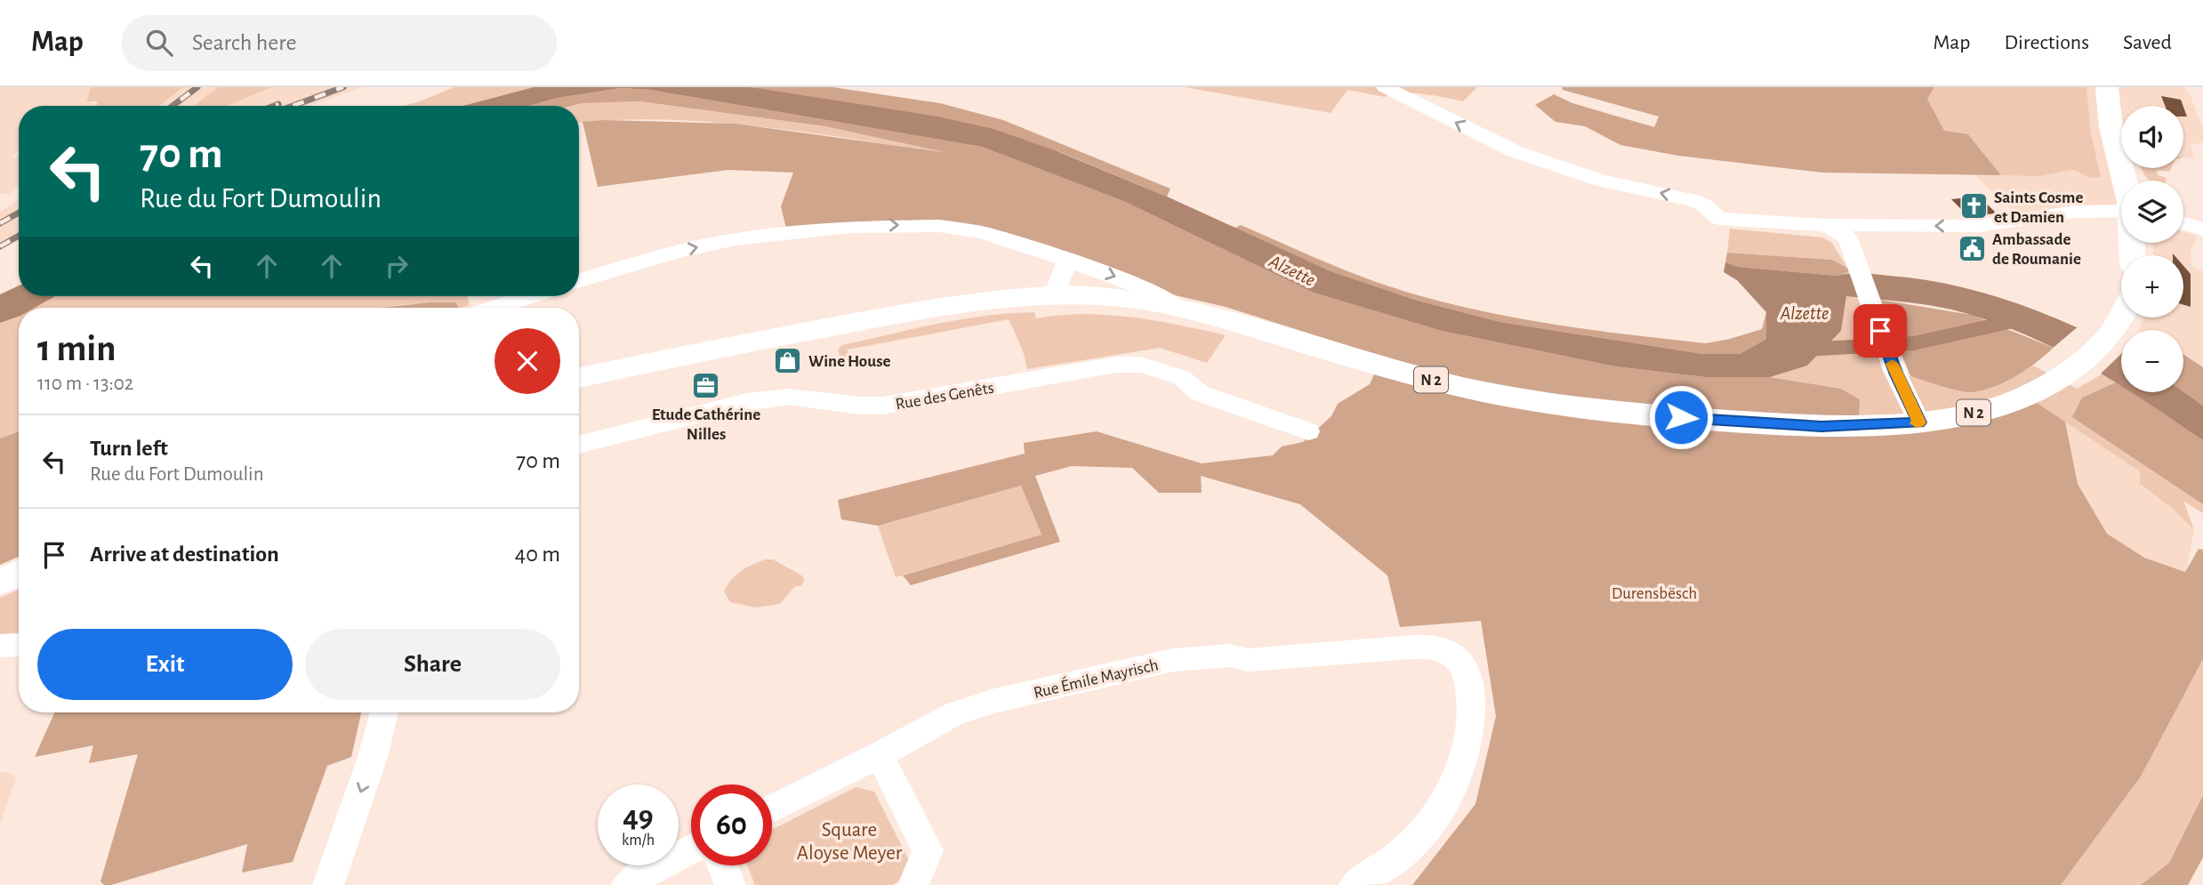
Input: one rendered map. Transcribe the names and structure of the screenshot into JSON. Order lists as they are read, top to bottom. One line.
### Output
{"streets":{"main road":["N 2"],"street":["Rue des Genêts","Rue Émile Mayrisch"]},"water":["Alzette"],"parks":["Durensbësch","Square Aloyse Meyer"],"places":{"church":["Saints Cosme et Damien"],"public building":["Ambassade de Roumanie"],"shop":["Wine House"],"office":["Etude Cathérine Nilles"]},"page":{"header":"Map","search":"Search here","nav":["Map","Directions","Saved"],"map_buttons":["+","−"],"turn":["70 m","Rue du Fort Dumoulin"],"heading":["1 min","110 m · 13:02"],"list":[{"name":"Turn left","note":"Rue du Fort Dumoulin","value":"70 m"},{"name":"Arrive at destination","value":"40 m"}],"buttons":["Exit","Share"],"speed":"49 km/h","limit":"60"}}
